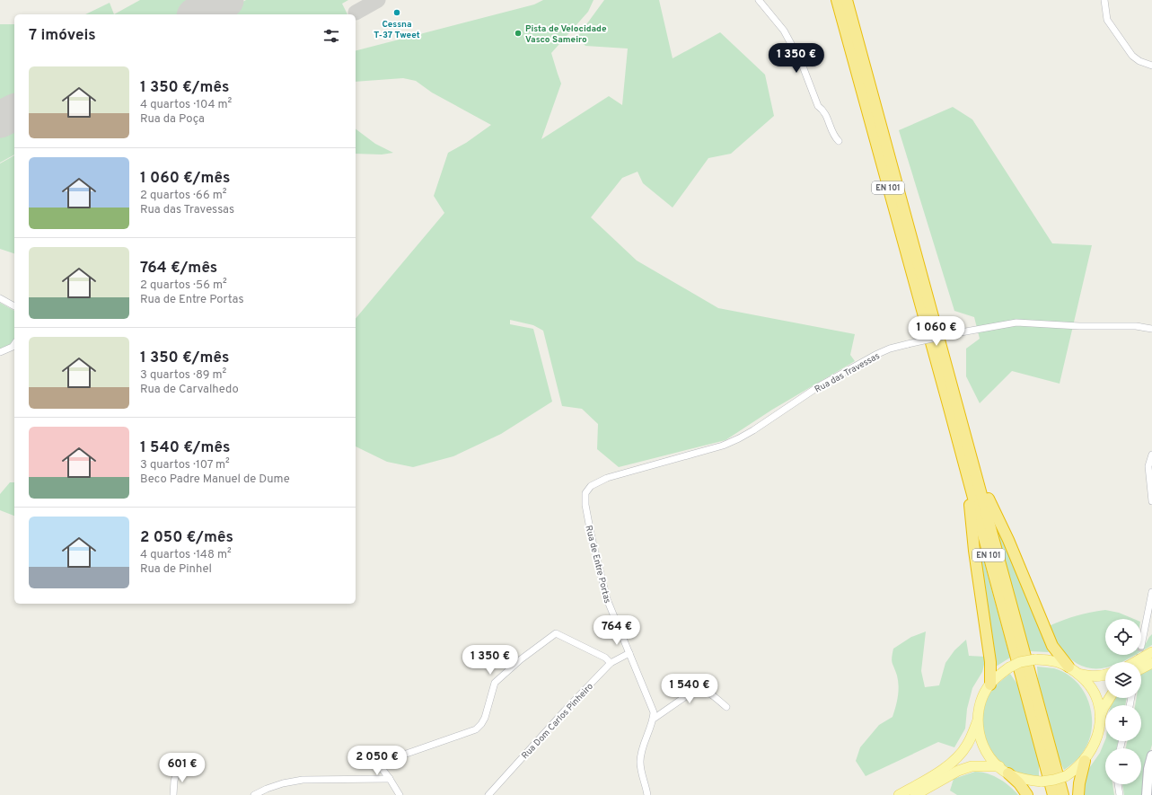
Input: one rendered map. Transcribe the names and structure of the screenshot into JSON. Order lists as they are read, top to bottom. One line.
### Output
{"streets":{"highway":["EN 101"],"street":["Rua das Travessas","Rua de Entre Portas","Rua Dom Carlos Pinheiro"]},"crossings":[["Rua das Travessas","Rua de Entre Portas"],["Rua de Entre Portas","Rua Dom Carlos Pinheiro"]],"places":["Cessna T-37 Tweet","Pista de Velocidade Vasco Sameiro"],"page":{"heading":"7 imóveis","price":["1 350 €","1 060 €","764 €","1 350 €","1 540 €","2 050 €","601 €"],"list":[{"name":"1 350 €/mês","note":"4 quartos · 104 m² · Rua da Poça"},{"name":"1 060 €/mês","note":"2 quartos · 66 m² · Rua das Travessas"},{"name":"764 €/mês","note":"2 quartos · 56 m² · Rua de Entre Portas"},{"name":"1 350 €/mês","note":"3 quartos · 89 m² · Rua de Carvalhedo"},{"name":"1 540 €/mês","note":"3 quartos · 107 m² · Beco Padre Manuel de Dume"},{"name":"2 050 €/mês","note":"4 quartos · 148 m² · Rua de Pinhel"}],"map_buttons":["+","−"]}}
